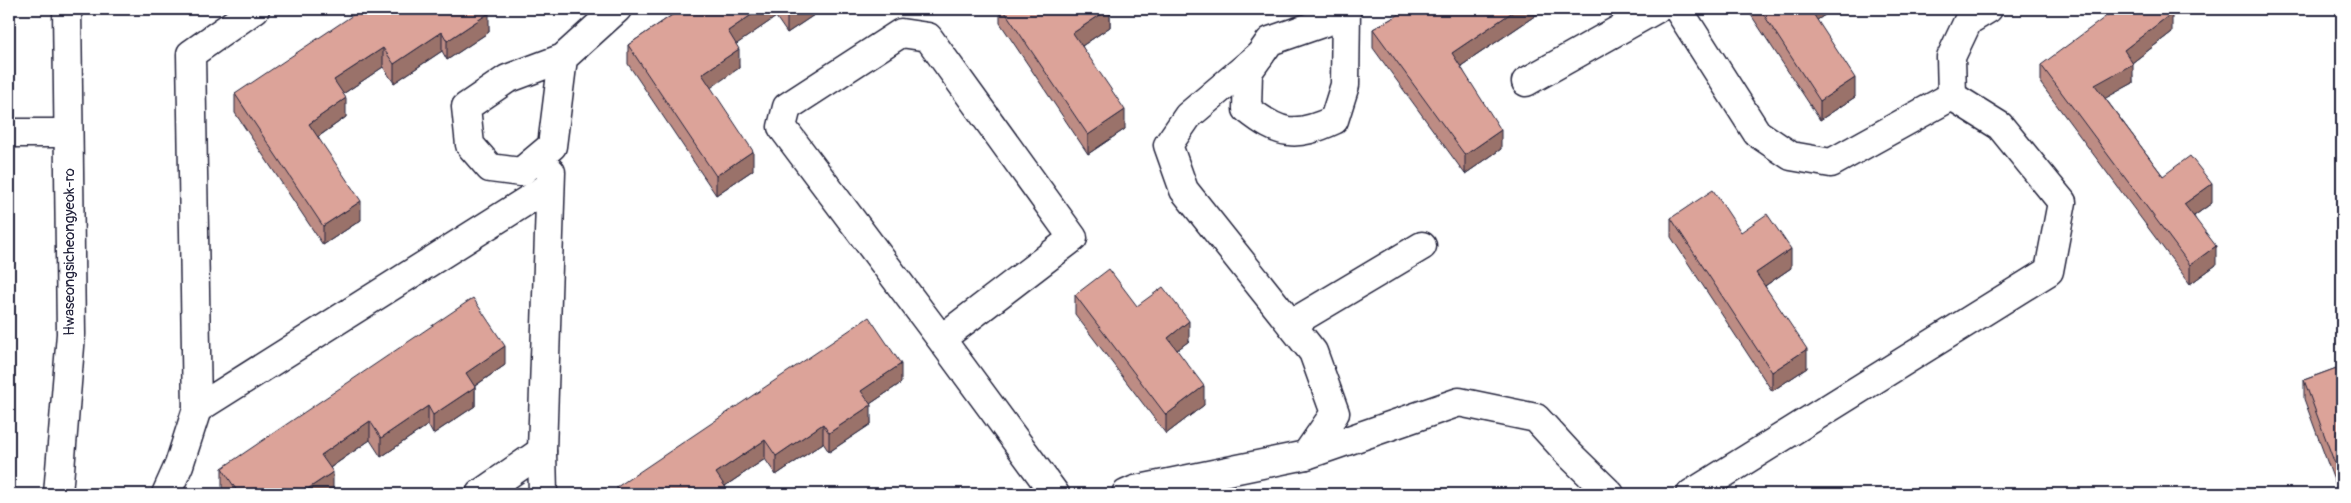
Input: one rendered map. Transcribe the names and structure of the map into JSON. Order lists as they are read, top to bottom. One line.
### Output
{"streets":{"street":["Hwaseongsicheongyeok-ro"]}}
